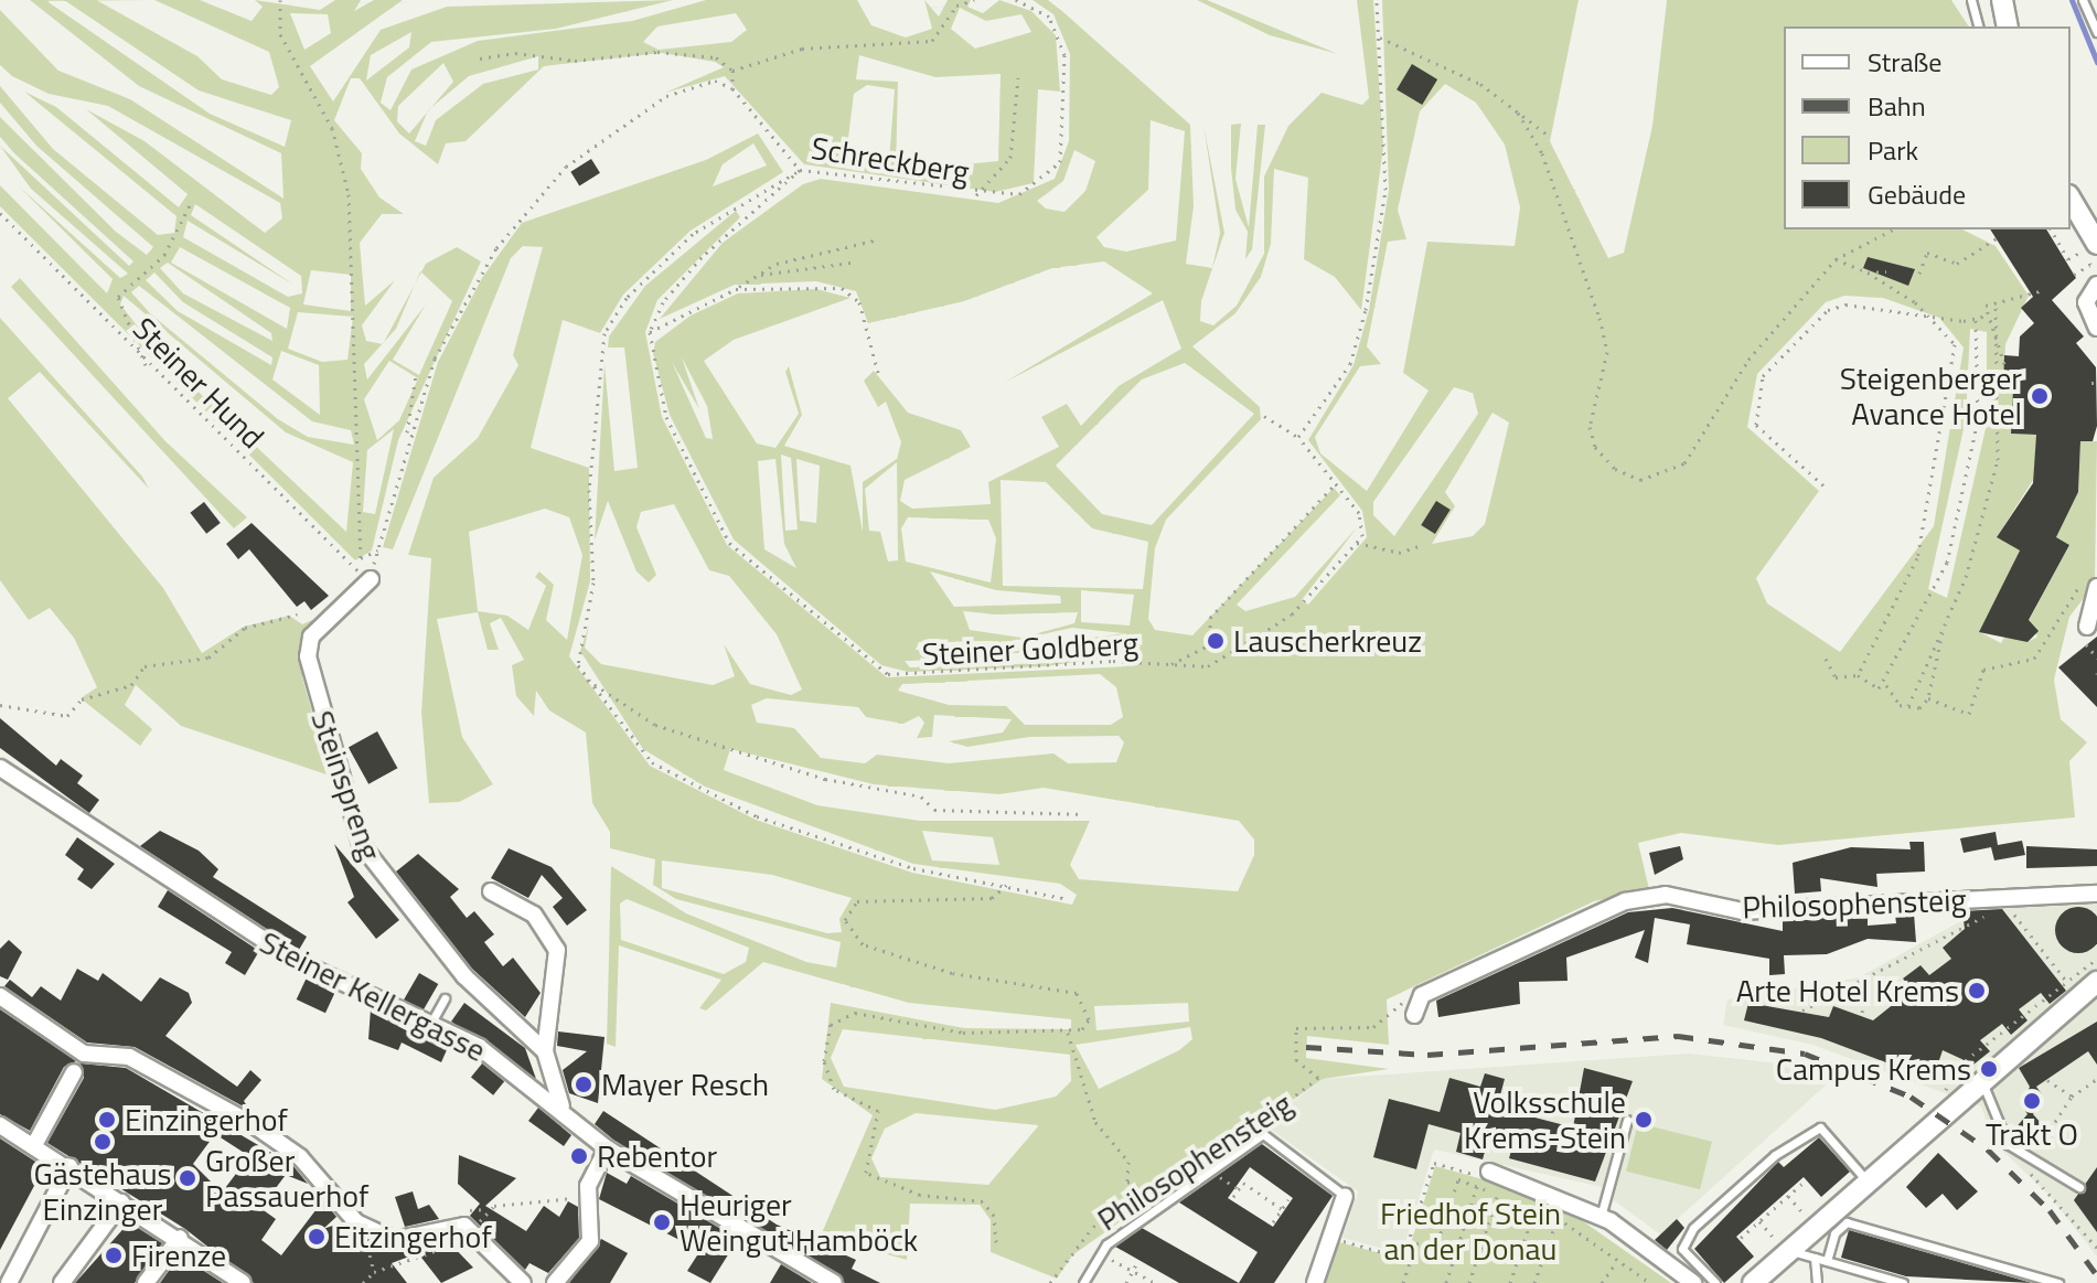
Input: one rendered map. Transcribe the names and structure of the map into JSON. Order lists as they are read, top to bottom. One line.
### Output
{"streets":{"street":["Steinspreng","Philosophensteig","Steiner Kellergasse"],"path":["Schreckberg","Steiner Hund","Steiner Goldberg"]},"crossings":[["Steiner Hund","Steinspreng"]],"parks":["Friedhof Stein an der Donau"],"places":["Steigenberger Avance Hotel","Lauscherkreuz","Arte Hotel Krems","Campus Krems","Mayer Resch","Trakt O","Einzingerhof","Volksschule Krems-Stein","Gästehaus Einzinger","Rebentor","Großer Passauerhof","Heuriger Weingut Hamböck","Eitzingerhof","Firenze"],"legend":["Straße","Bahn","Park","Gebäude"]}
